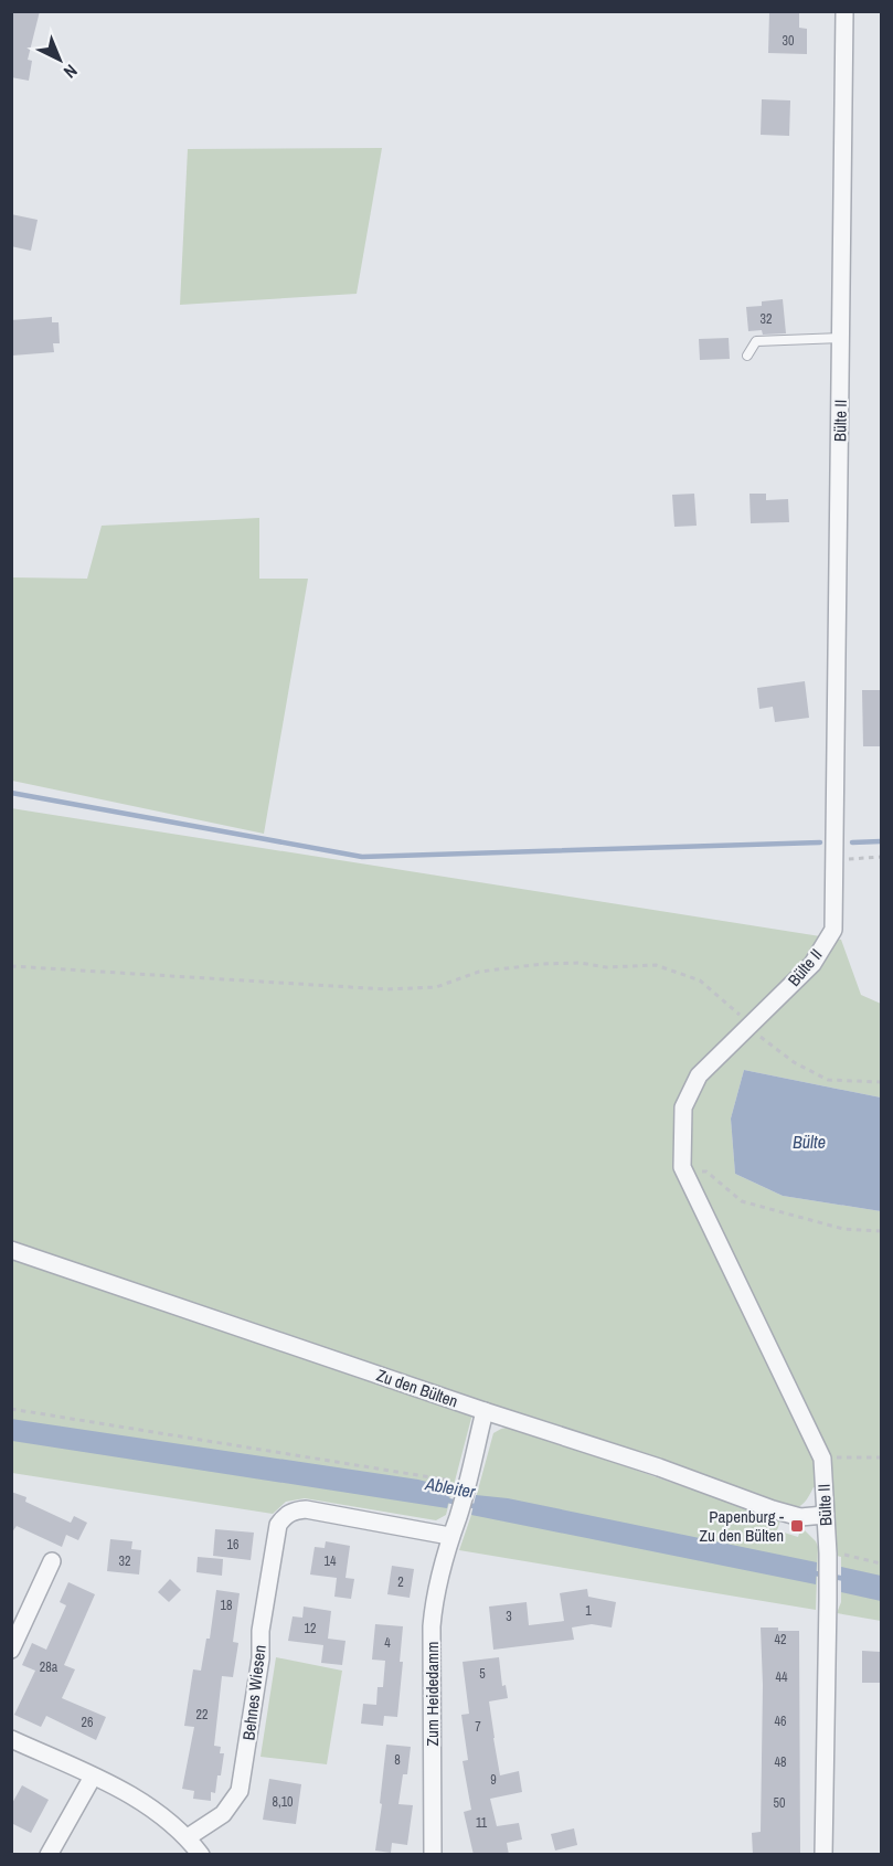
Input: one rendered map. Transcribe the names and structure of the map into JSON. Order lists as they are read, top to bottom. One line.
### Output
{"streets":{"street":["Bülte II","Zu den Bülten","Behnes Wiesen","Zum Heidedamm"]},"crossings":[["Bülte II","Zu den Bülten"],["Zu den Bülten","Zum Heidedamm"],["Behnes Wiesen","Zum Heidedamm"]],"water":["Bülte","Ableiter"],"places":{"transit":["Papenburg - Zu den Bülten"]},"house_numbers":["30","32","16","32","14","2","18","1","3","12","42","4","28a","5","44","22","46","26","7","8","48","9","8,10","50","11"],"north":"bottom right"}
